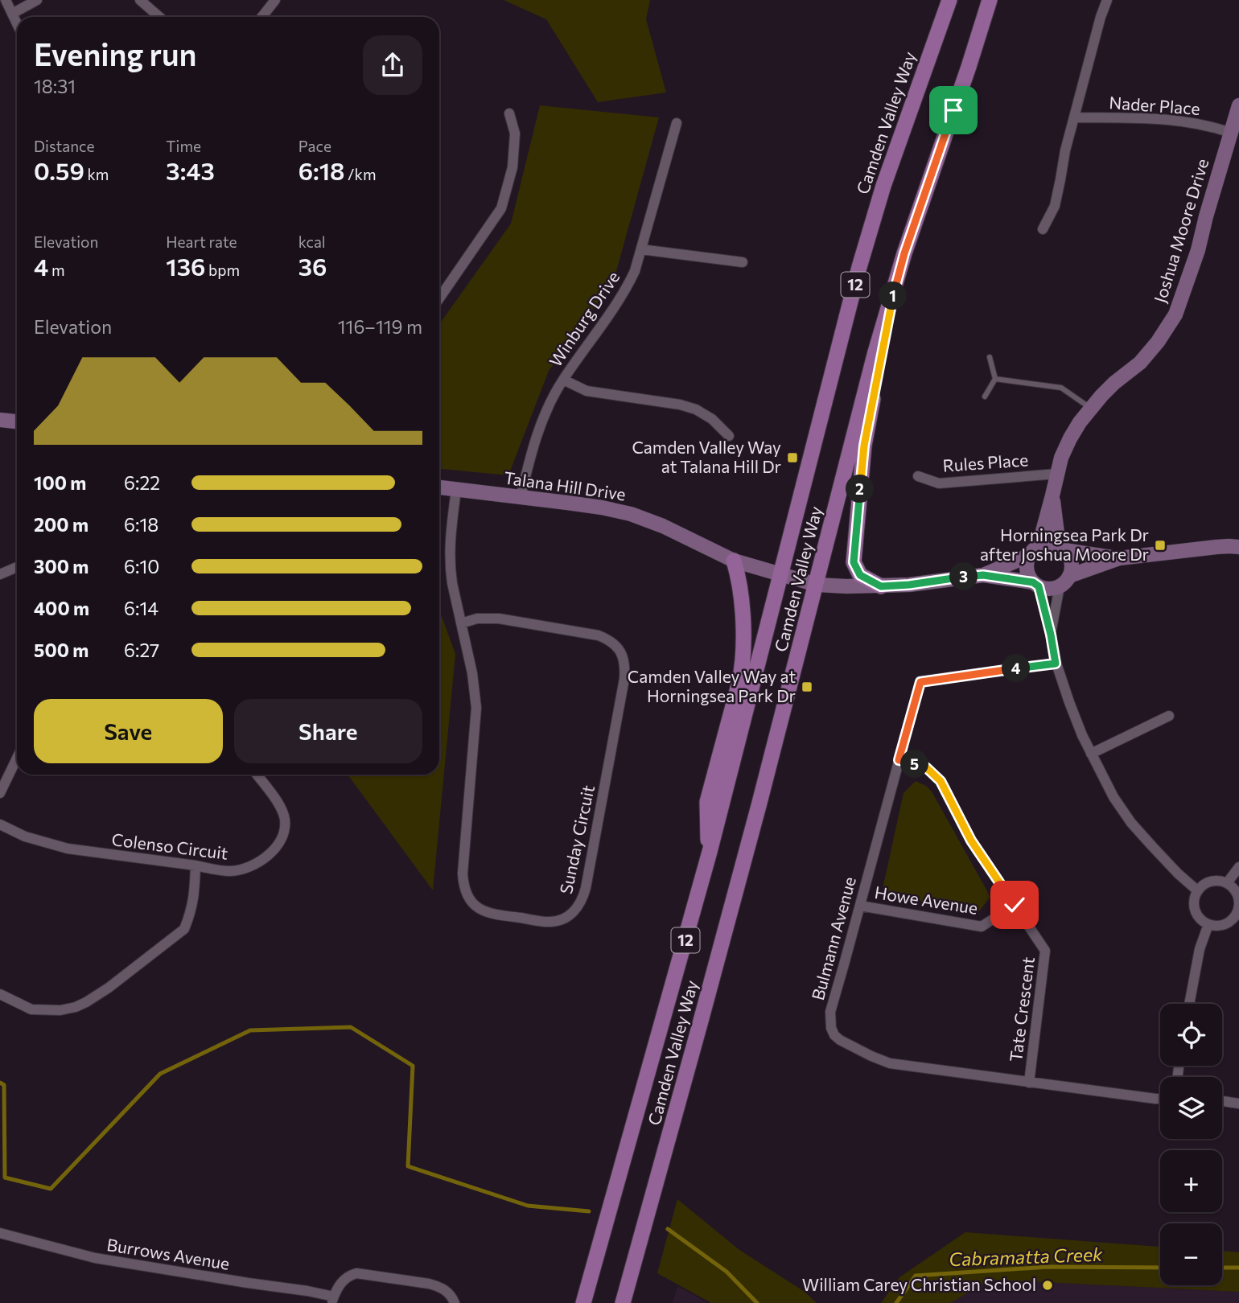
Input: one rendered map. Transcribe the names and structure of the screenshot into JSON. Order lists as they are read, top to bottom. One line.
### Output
{"streets":{"main road":["Camden Valley Way","12"],"street":["Nader Place","Joshua Moore Drive","Winburg Drive","Rules Place","Talana Hill Drive","Sunday Circuit","Colenso Circuit","Howe Avenue","Bulmann Avenue","Tate Crescent","Burrows Avenue"]},"crossings":[["Nader Place","Joshua Moore Drive"],["Camden Valley Way","Talana Hill Drive"],["Joshua Moore Drive","Rules Place"],["Winburg Drive","Talana Hill Drive"],["Talana Hill Drive","Sunday Circuit"],["Howe Avenue","Bulmann Avenue"],["Howe Avenue","Tate Crescent"],["Bulmann Avenue","Tate Crescent"]],"water":["Cabramatta Creek"],"places":{"transit":["Camden Valley Way at Talana Hill Dr","Horningsea Park Dr after Joshua Moore Dr","Camden Valley Way at Horningsea Park Dr"],"other":["William Carey Christian School"]},"page":{"heading":["Evening run","18:31"],"stats":[["Distance","0.59 km"],["Time","3:43"],["Pace","6:18 /km"],["Elevation","4 m"],["Heart rate","136 bpm"],["kcal","36"]],"pins":["1","2","3","4","5"],"chart":["Elevation","116–119 m"],"list":[{"name":"100 m","note":"6:22"},{"name":"200 m","note":"6:18"},{"name":"300 m","note":"6:10"},{"name":"400 m","note":"6:14"},{"name":"500 m","note":"6:27"}],"buttons":["Save","Share"],"map_buttons":["+","−"]}}
